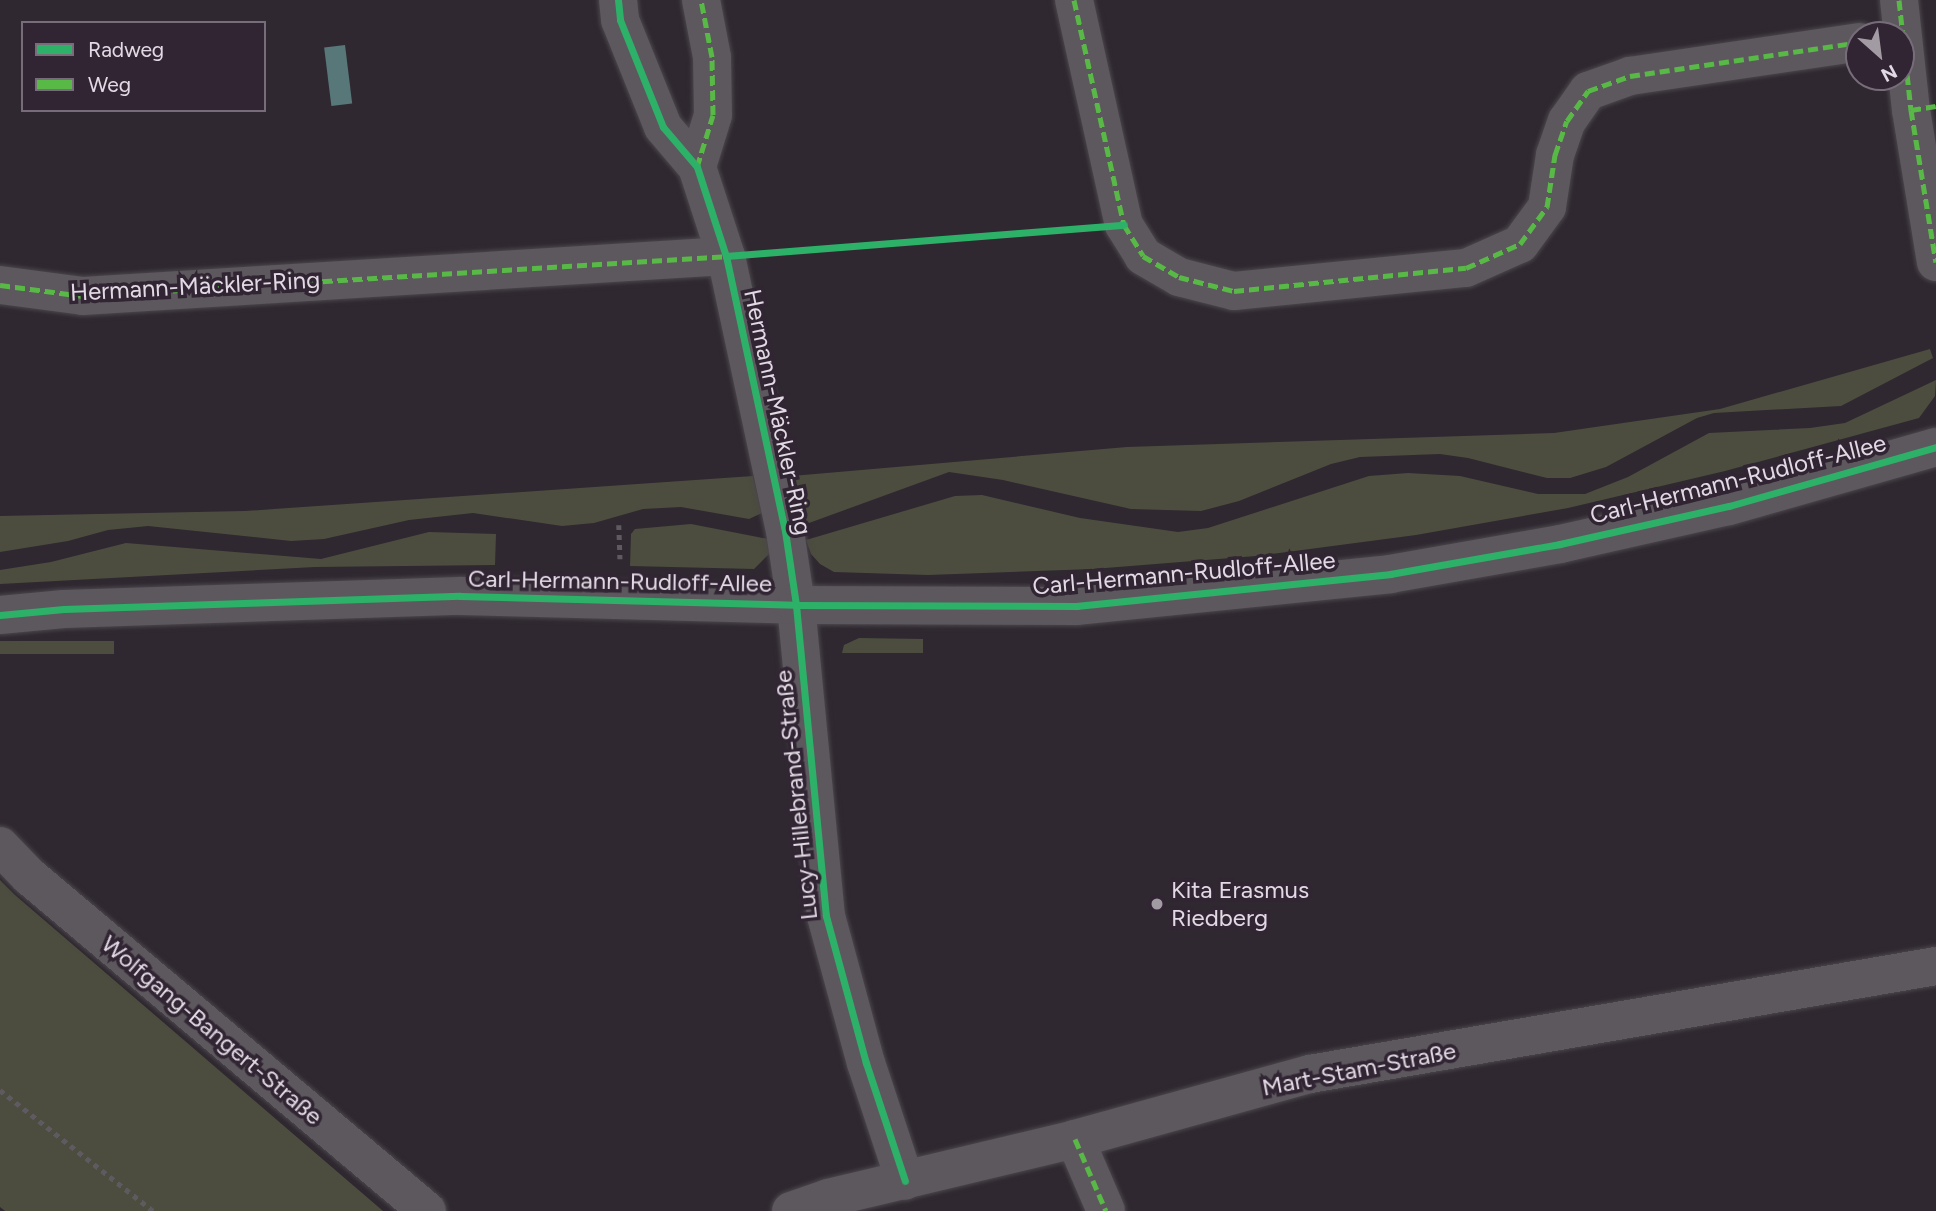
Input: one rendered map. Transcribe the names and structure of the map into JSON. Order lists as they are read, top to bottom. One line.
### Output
{"streets":{"street":["Hermann-Mäckler-Ring","Carl-Hermann-Rudloff-Allee","Lucy-Hillebrand-Straße","Wolfgang-Bangert-Straße","Mart-Stam-Straße"]},"crossings":[["Hermann-Mäckler-Ring","Carl-Hermann-Rudloff-Allee"],["Hermann-Mäckler-Ring","Lucy-Hillebrand-Straße"],["Carl-Hermann-Rudloff-Allee","Lucy-Hillebrand-Straße"],["Lucy-Hillebrand-Straße","Mart-Stam-Straße"]],"places":["Kita Erasmus Riedberg"],"legend":["Radweg","Weg"],"north":"bottom right"}
